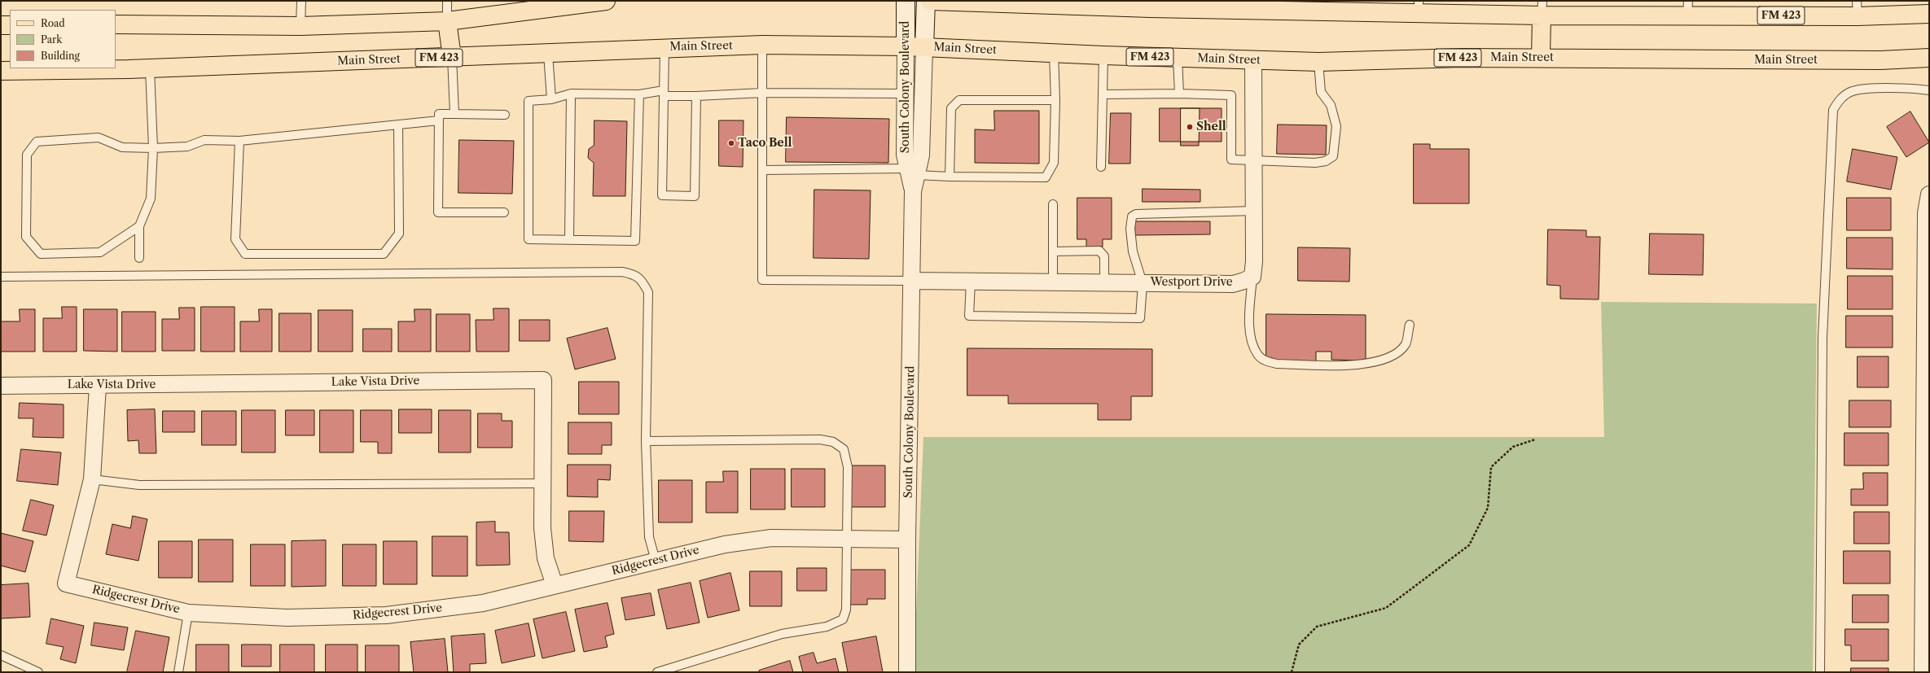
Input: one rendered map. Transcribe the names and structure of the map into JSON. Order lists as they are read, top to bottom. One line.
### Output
{"streets":{"main road":["FM 423","Main Street","South Colony Boulevard"],"street":["Westport Drive","Lake Vista Drive","Ridgecrest Drive"]},"crossings":[["Main Street","South Colony Boulevard"],["South Colony Boulevard","Westport Drive"],["South Colony Boulevard","Ridgecrest Drive"],["Lake Vista Drive","Ridgecrest Drive"]],"places":["Shell","Taco Bell"],"legend":["Road","Park","Building"]}
